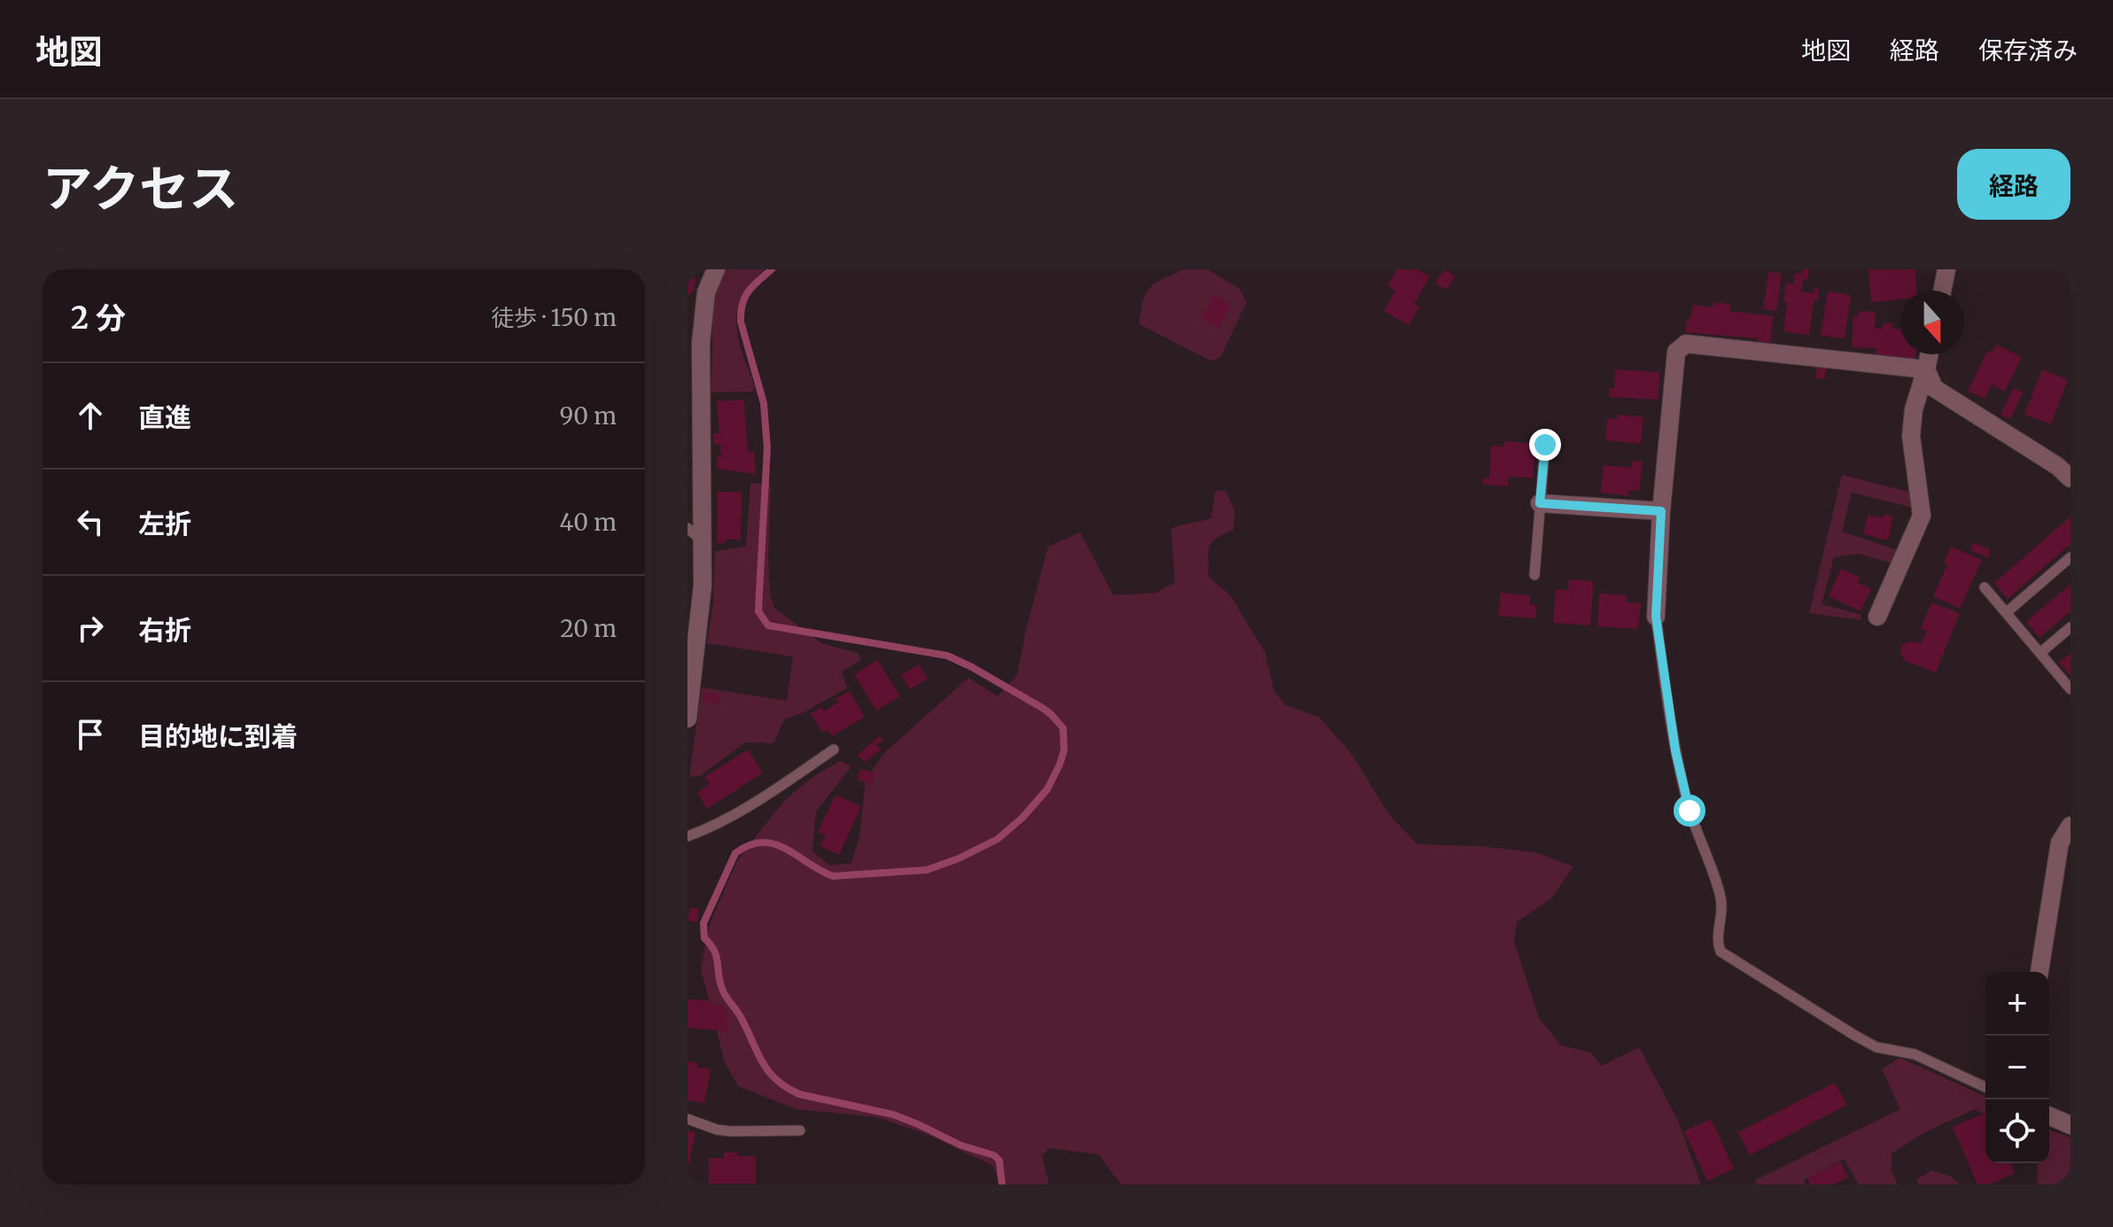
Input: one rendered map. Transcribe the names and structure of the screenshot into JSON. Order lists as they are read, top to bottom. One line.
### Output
{"north":"bottom","page":{"header":"地図","nav":["地図","経路","保存済み"],"title":"アクセス","buttons":"経路","heading":["2 分","徒歩 · 150 m"],"list":[["直進","90 m"],["左折","40 m"],["右折","20 m"],"目的地に到着"],"map_buttons":["+","−"]}}
